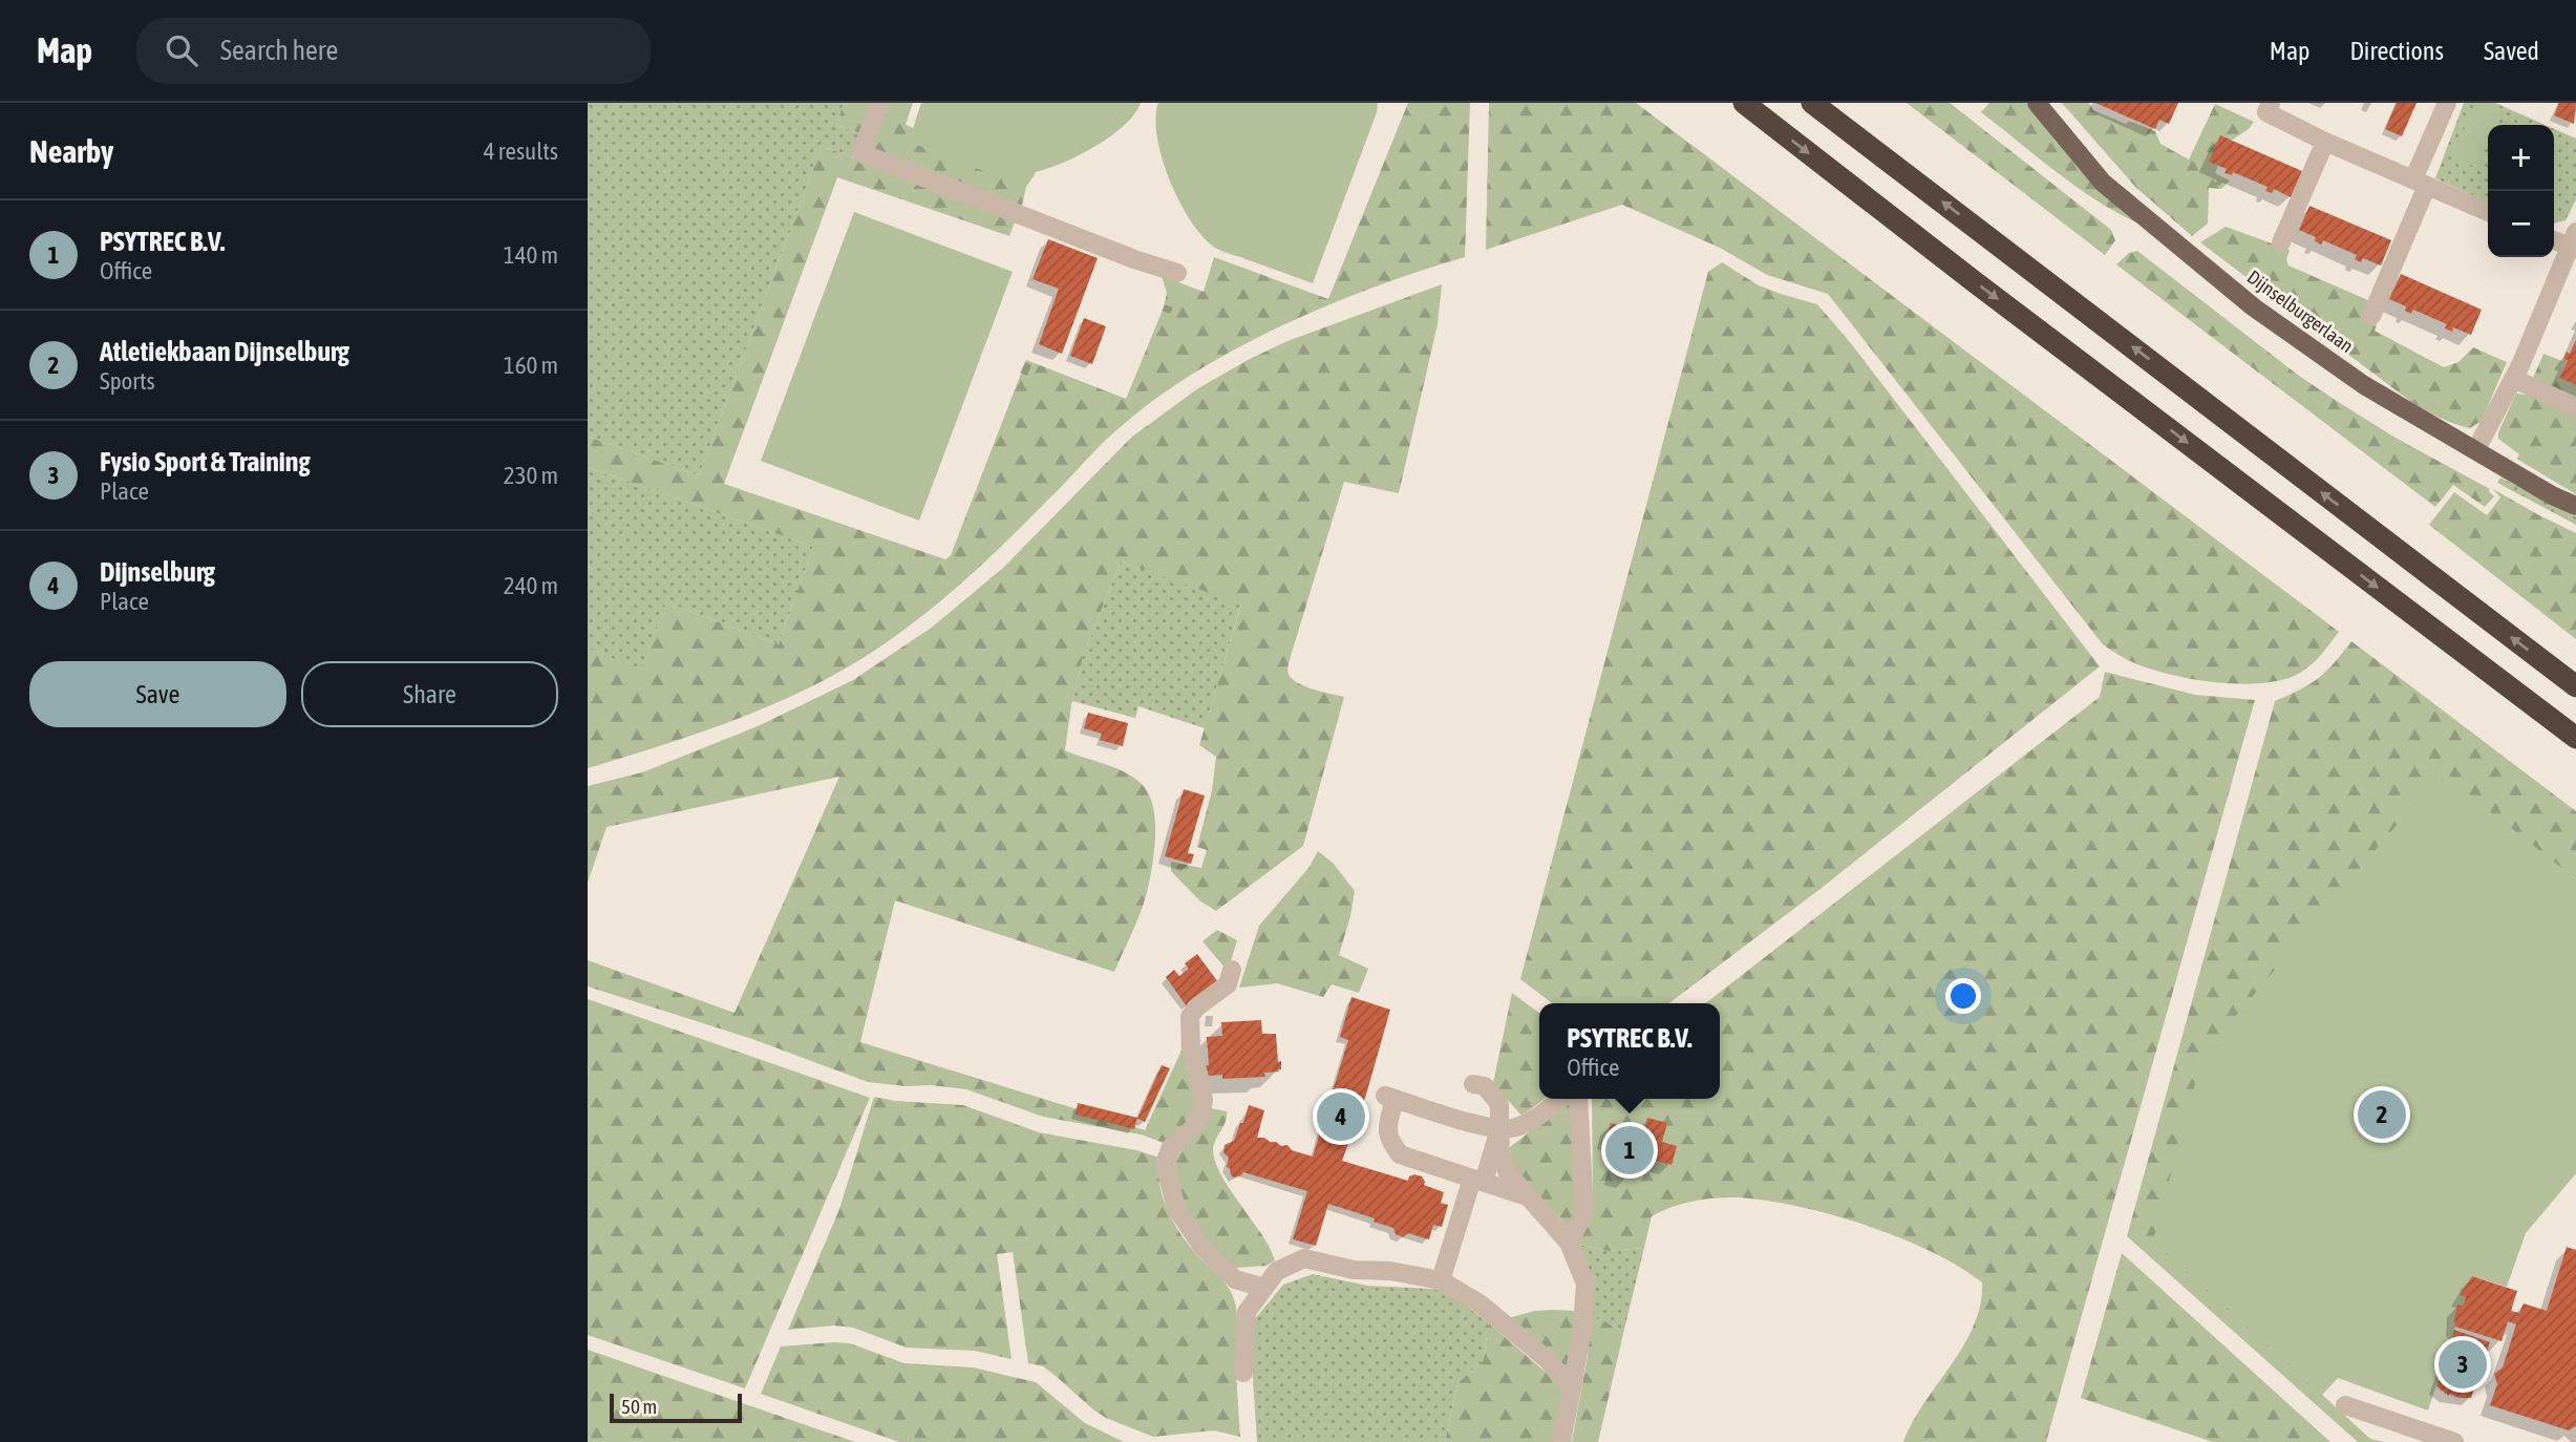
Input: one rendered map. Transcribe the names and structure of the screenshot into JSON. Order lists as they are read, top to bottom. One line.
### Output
{"streets":{"main road":["Dijnselburgerlaan"]},"scale_bar":"50 m","page":{"header":"Map","search":"Search here","nav":["Map","Directions","Saved"],"heading":["Nearby","4 results"],"map_buttons":["+","−"],"list":[{"mark":"1","name":"PSYTREC B.V.","note":"Office","value":"140 m"},{"mark":"2","name":"Atletiekbaan Dijnselburg","note":"Sports","value":"160 m"},{"mark":"3","name":"Fysio Sport & Training","note":"Place","value":"230 m"},{"mark":"4","name":"Dijnselburg","note":"Place","value":"240 m"}],"buttons":["Save","Share"],"popup":["PSYTREC B.V.","Office"],"pins":["2","4","1","3"],"scale":"50 m"}}
